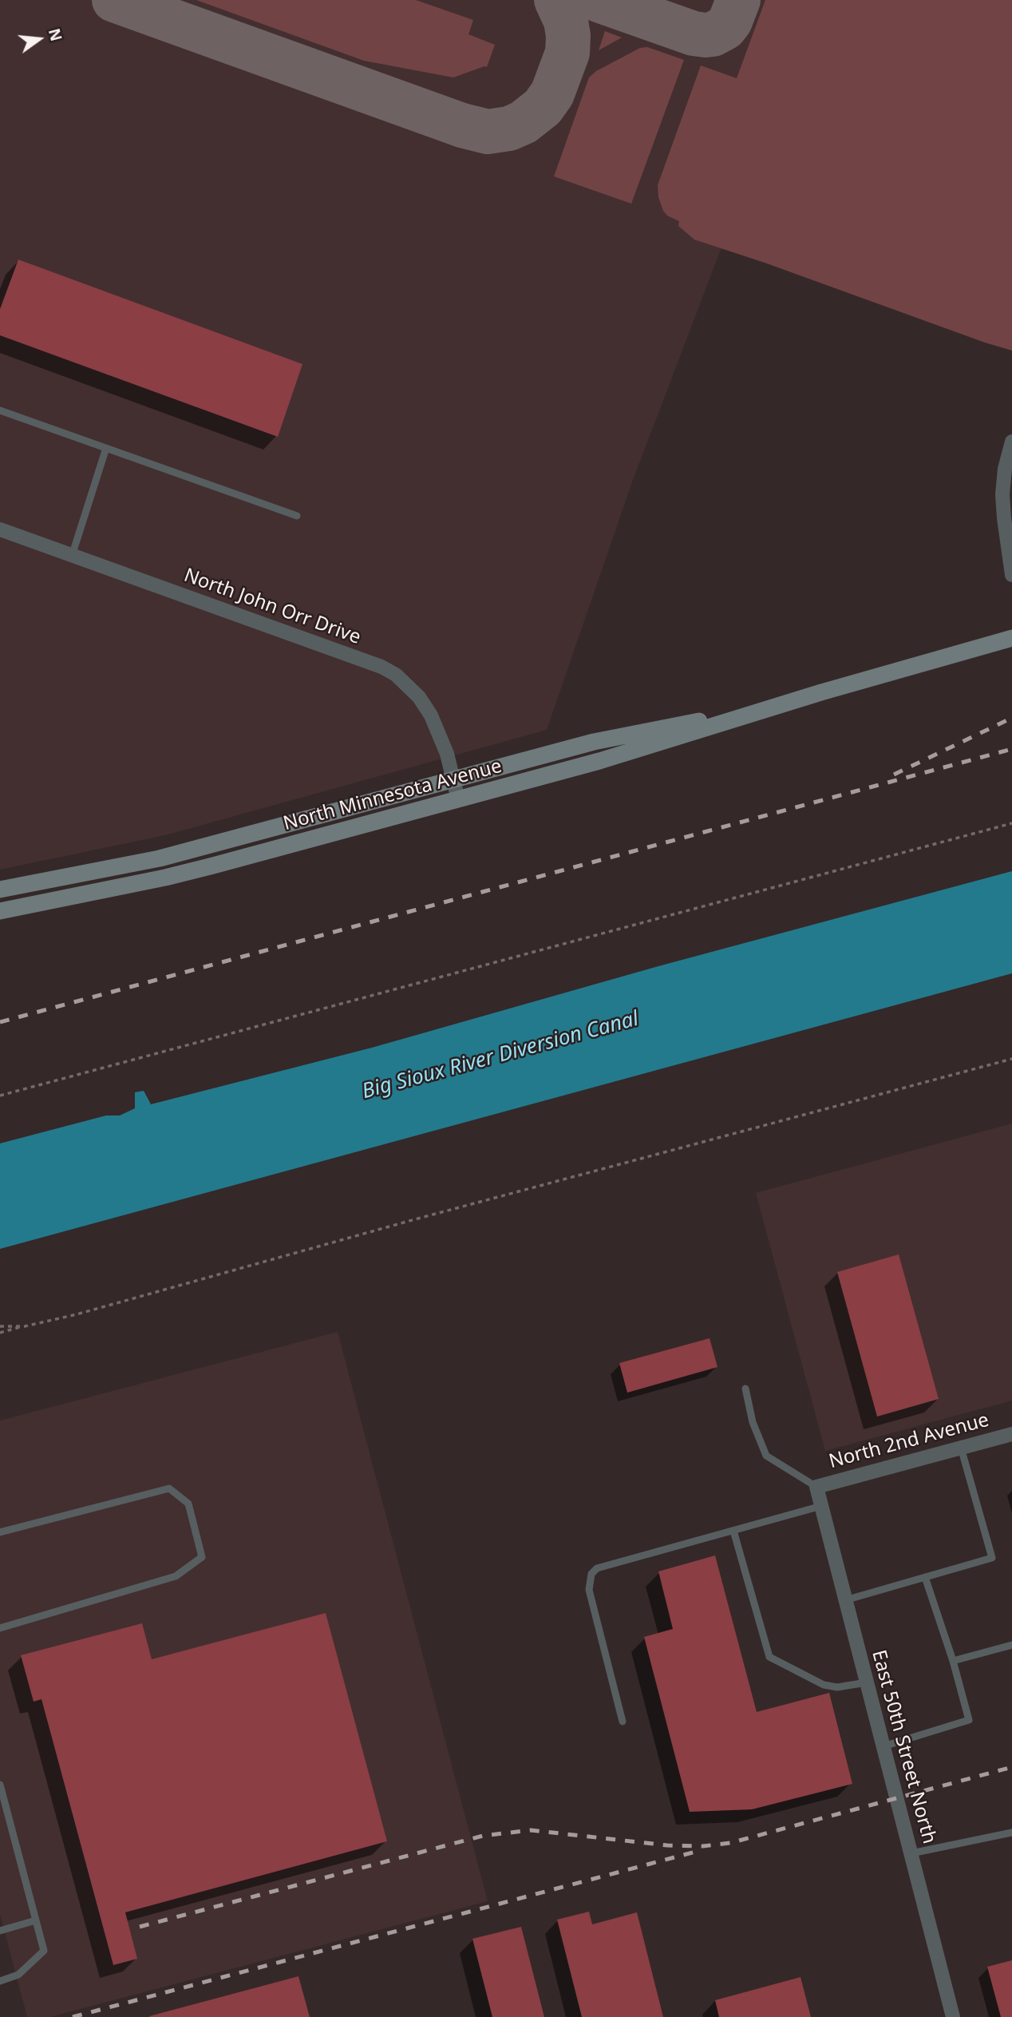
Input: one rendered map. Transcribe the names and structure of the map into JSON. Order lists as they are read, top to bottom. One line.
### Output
{"streets":{"main road":["North Minnesota Avenue"],"street":["North John Orr Drive","North 2nd Avenue","East 50th Street North"]},"crossings":[["North John Orr Drive","North Minnesota Avenue"],["North 2nd Avenue","East 50th Street North"]],"water":["Big Sioux River Diversion Canal"],"north":"right"}
